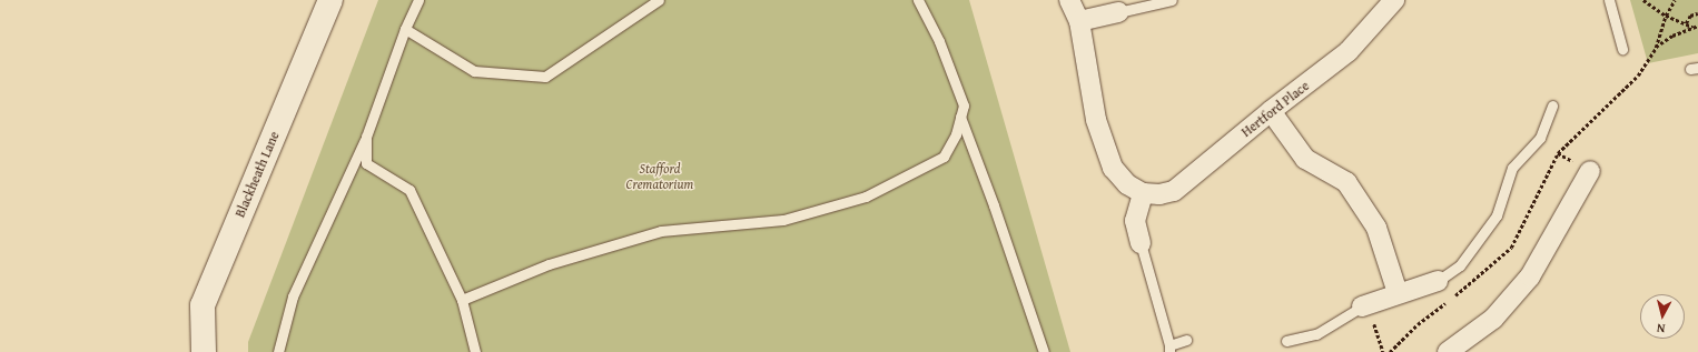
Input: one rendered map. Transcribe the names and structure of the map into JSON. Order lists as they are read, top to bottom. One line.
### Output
{"streets":{"street":["Hertford Place","Blackheath Lane"]},"parks":["Stafford Crematorium"],"north":"bottom"}
